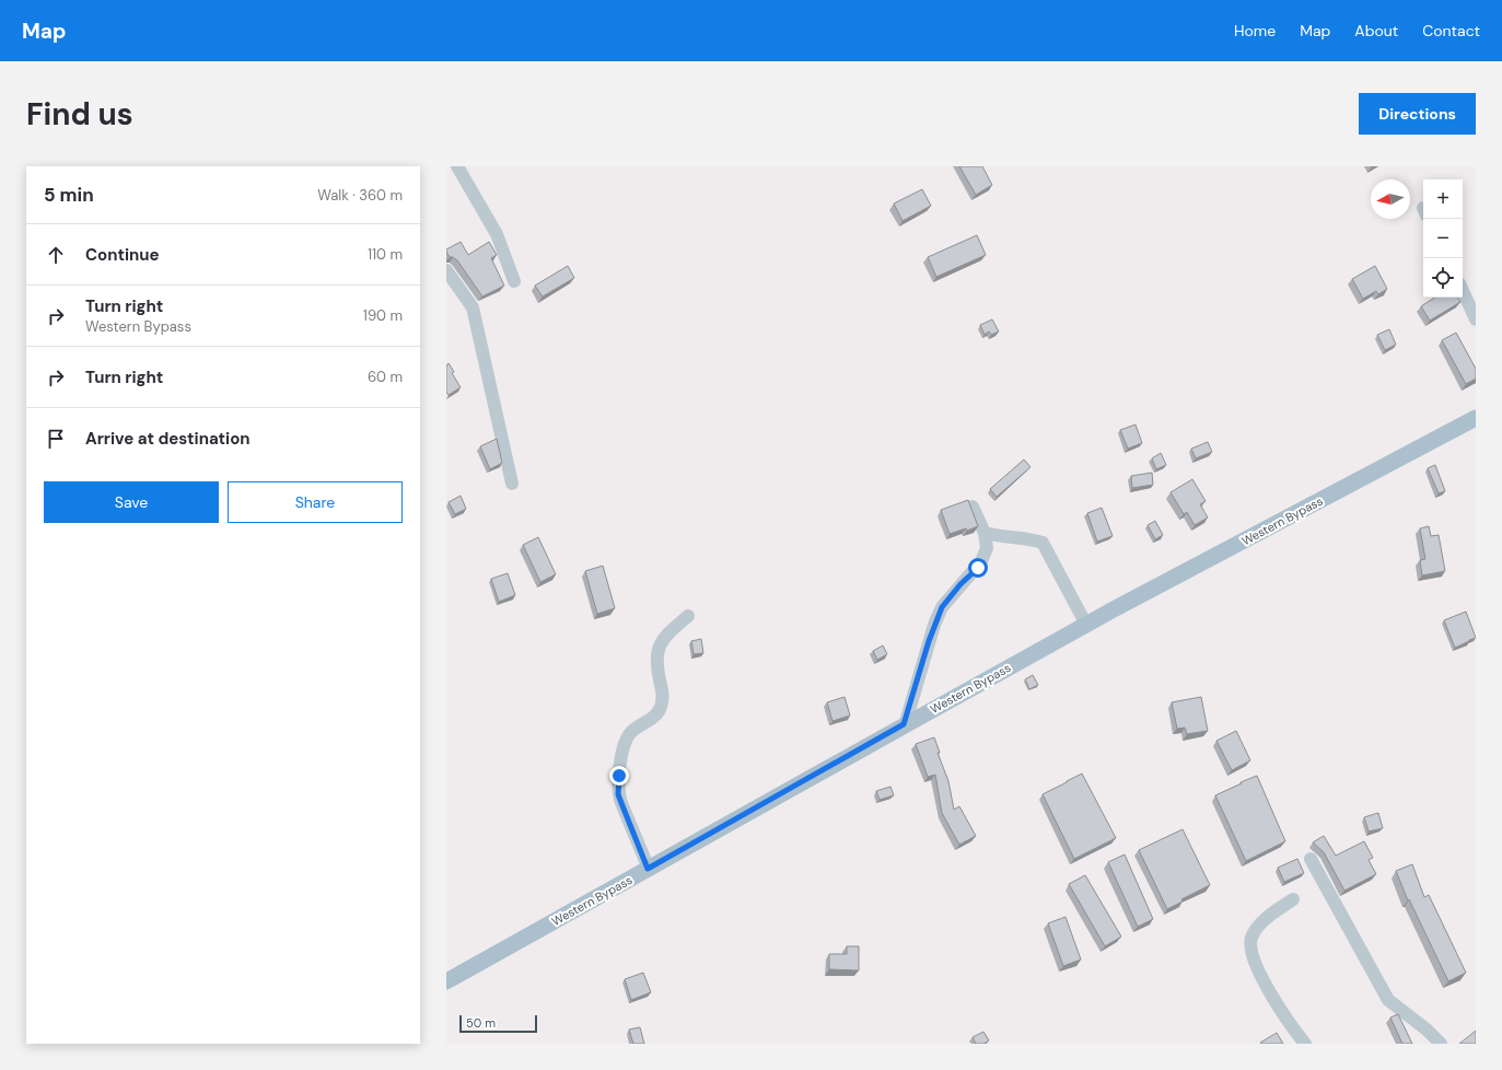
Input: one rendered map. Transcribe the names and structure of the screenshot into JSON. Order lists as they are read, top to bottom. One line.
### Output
{"streets":{"main road":["Western Bypass"]},"scale_bar":"50 m","north":"left","page":{"header":"Map","nav":["Home","Map","About","Contact"],"buttons":["Directions",["Save","Share"]],"title":"Find us","heading":["5 min","Walk · 360 m"],"map_buttons":["+","−"],"list":[["Continue","110 m"],["Turn right","Western Bypass","190 m"],["Turn right","60 m"],"Arrive at destination"],"scale":"50 m"}}
